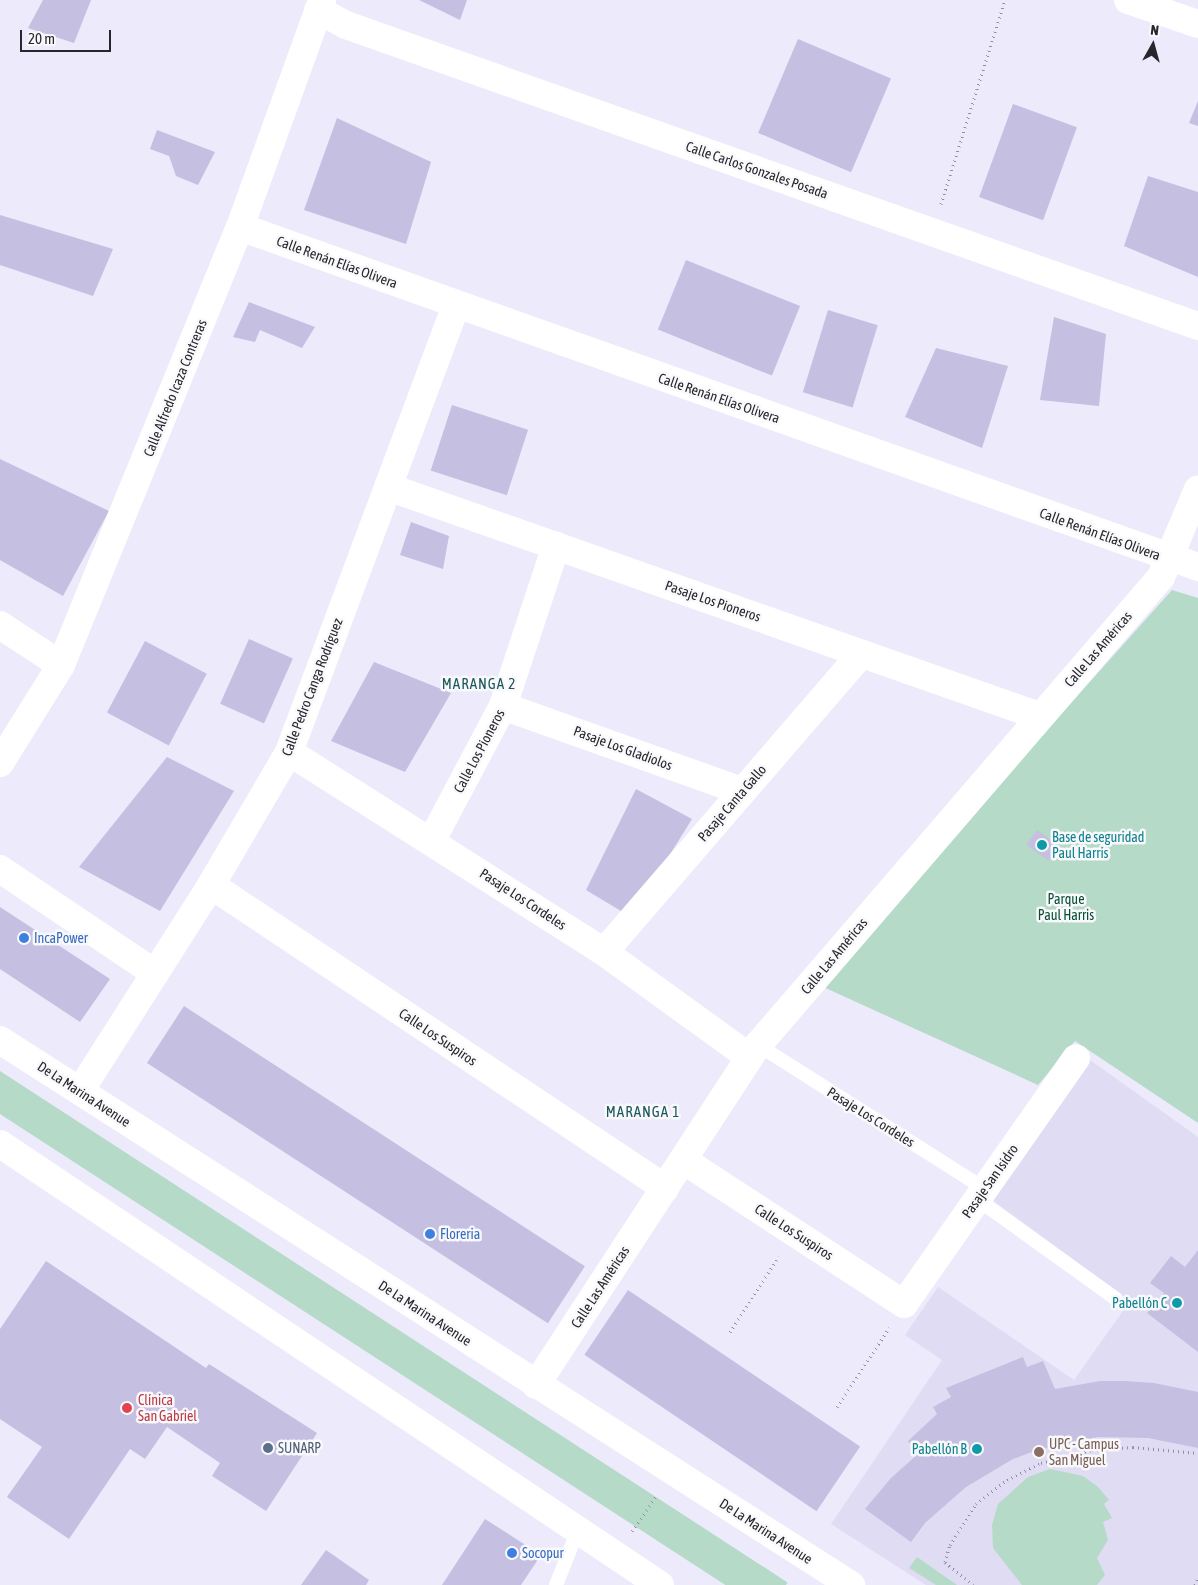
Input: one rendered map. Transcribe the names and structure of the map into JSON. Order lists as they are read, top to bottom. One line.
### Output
{"streets":{"street":["Calle Carlos Gonzales Posada","Calle Renán Elías Olivera","Calle Alfredo Icaza Contreras","Pasaje Los Pioneros","Calle Las Américas","Calle Pedro Canga Rodríguez","Pasaje Los Gladiolos","Calle Los Pioneros","Pasaje Canta Gallo","Pasaje Los Cordeles","Calle Los Suspiros","De La Marina Avenue","Pasaje San Isidro"]},"crossings":[["Calle Carlos Gonzales Posada","Calle Alfredo Icaza Contreras"],["Calle Renán Elías Olivera","Calle Alfredo Icaza Contreras"],["Calle Renán Elías Olivera","Calle Las Américas"],["Calle Renán Elías Olivera","Calle Pedro Canga Rodríguez"],["Pasaje Los Pioneros","Calle Las Américas"],["Pasaje Los Pioneros","Calle Pedro Canga Rodríguez"],["Pasaje Los Pioneros","Calle Los Pioneros"],["Pasaje Los Pioneros","Pasaje Canta Gallo"],["Calle Las Américas","Pasaje Los Cordeles"],["Calle Las Américas","Calle Los Suspiros"],["Calle Las Américas","De La Marina Avenue"],["Calle Pedro Canga Rodríguez","Pasaje Los Cordeles"],["Calle Pedro Canga Rodríguez","Calle Los Suspiros"],["Calle Pedro Canga Rodríguez","De La Marina Avenue"],["Pasaje Los Gladiolos","Calle Los Pioneros"],["Pasaje Los Gladiolos","Pasaje Canta Gallo"],["Calle Los Pioneros","Pasaje Los Cordeles"],["Pasaje Canta Gallo","Pasaje Los Cordeles"],["Pasaje Los Cordeles","Pasaje San Isidro"],["Calle Los Suspiros","Pasaje San Isidro"]],"districts":["MARANGA 2","MARANGA 1"],"parks":["Parque Paul Harris"],"places":["Base de seguridad Paul Harris","IncaPower","Floreria","Pabellón C","Clínica San Gabriel","SUNARP","Pabellón B","UPC - Campus San Miguel","Socopur"],"scale_bar":"20 m","north":"top"}
